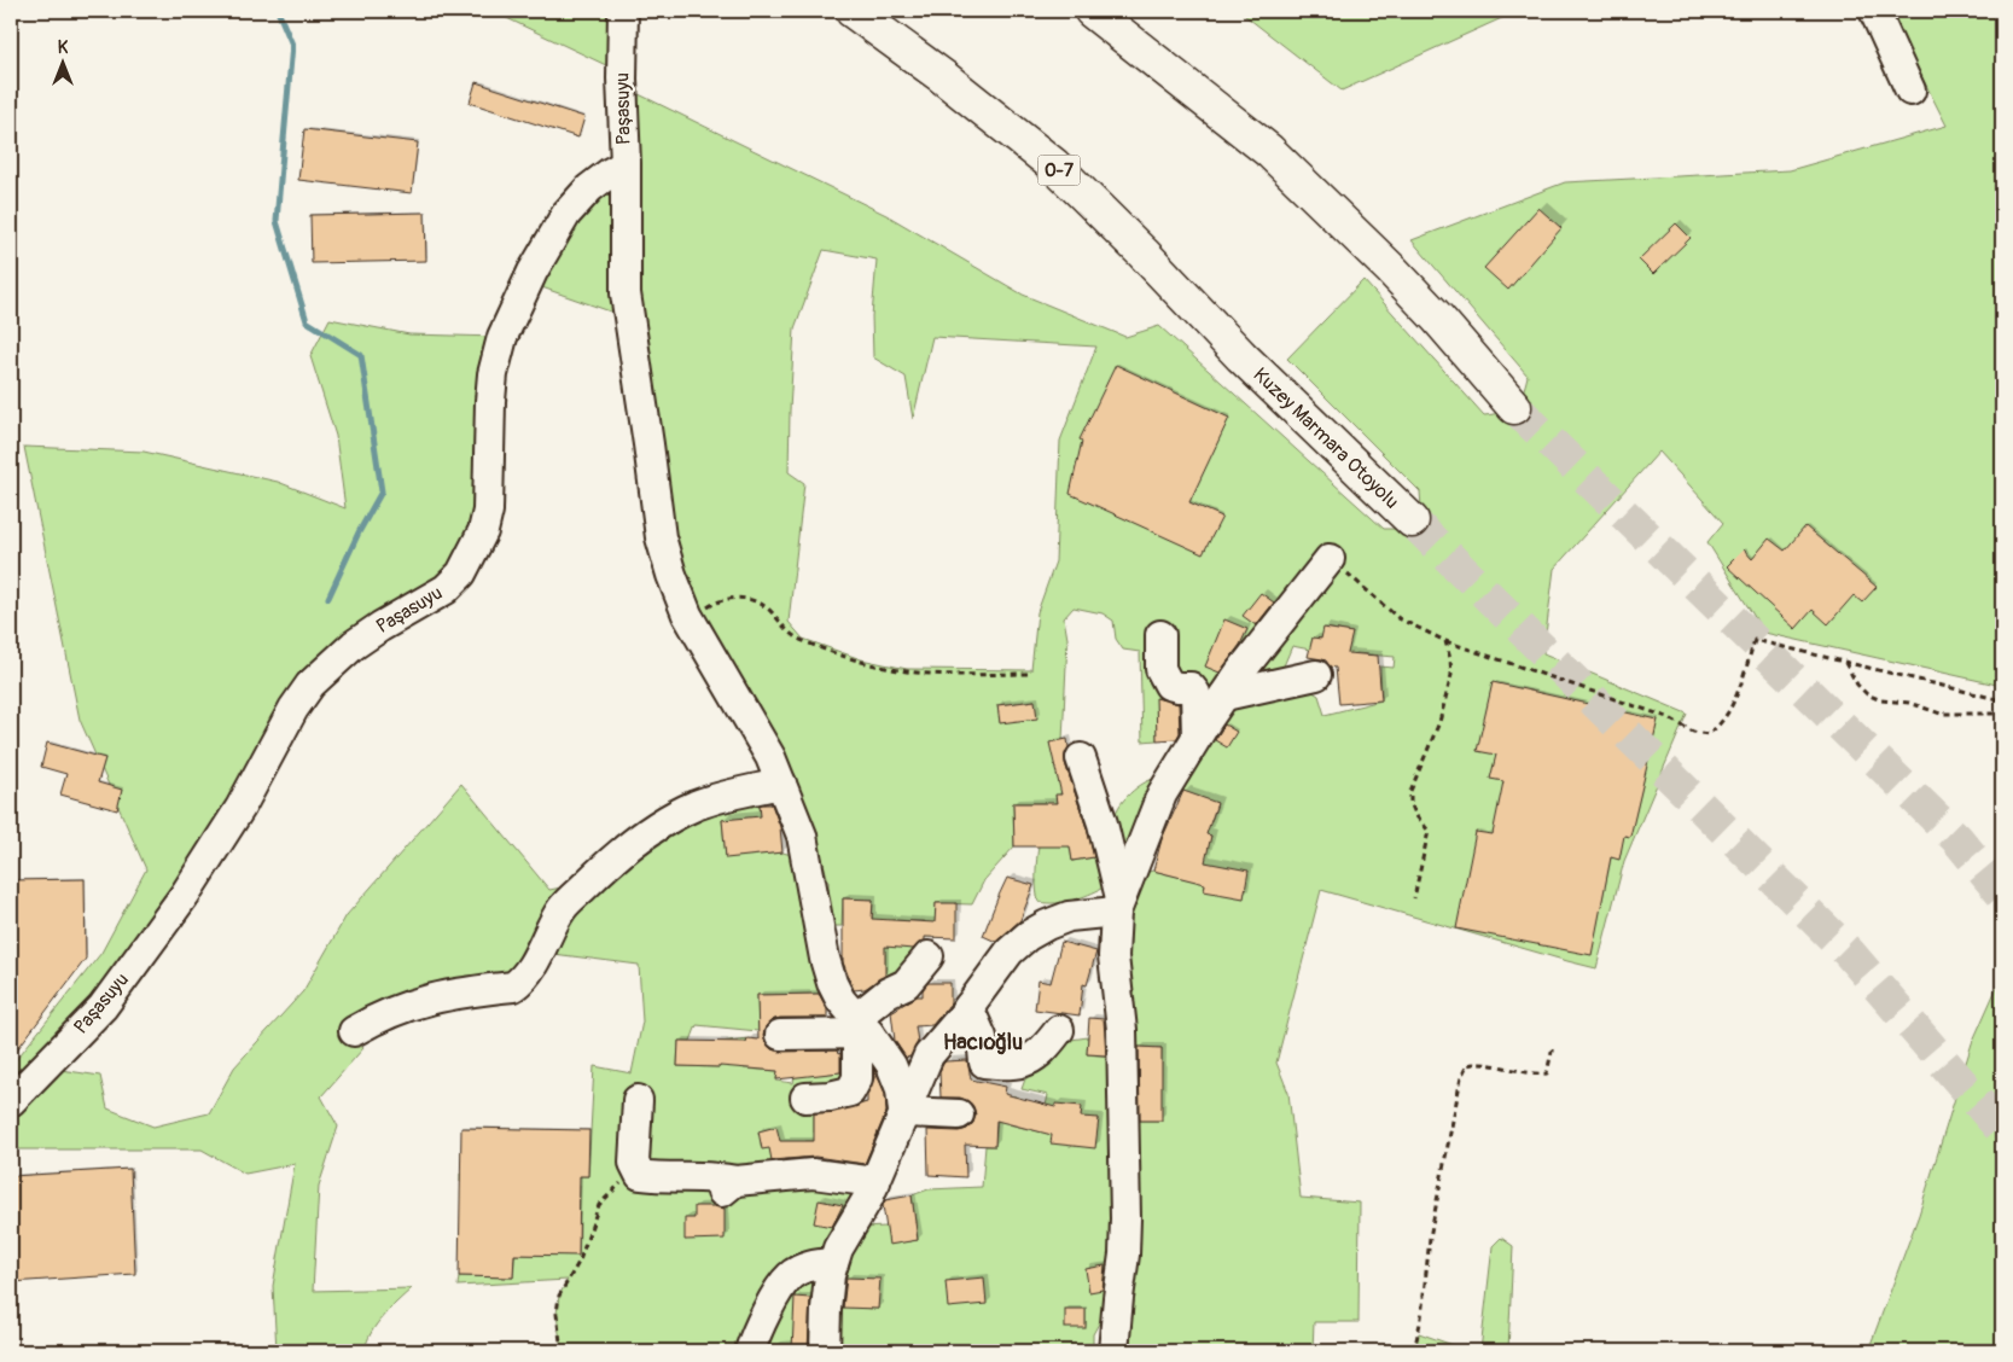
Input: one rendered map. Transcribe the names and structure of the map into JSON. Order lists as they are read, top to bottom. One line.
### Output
{"streets":{"highway":["O-7","Kuzey Marmara Otoyolu"],"street":["Paşasuyu"]},"districts":["Hacıoğlu"],"north":"top"}
